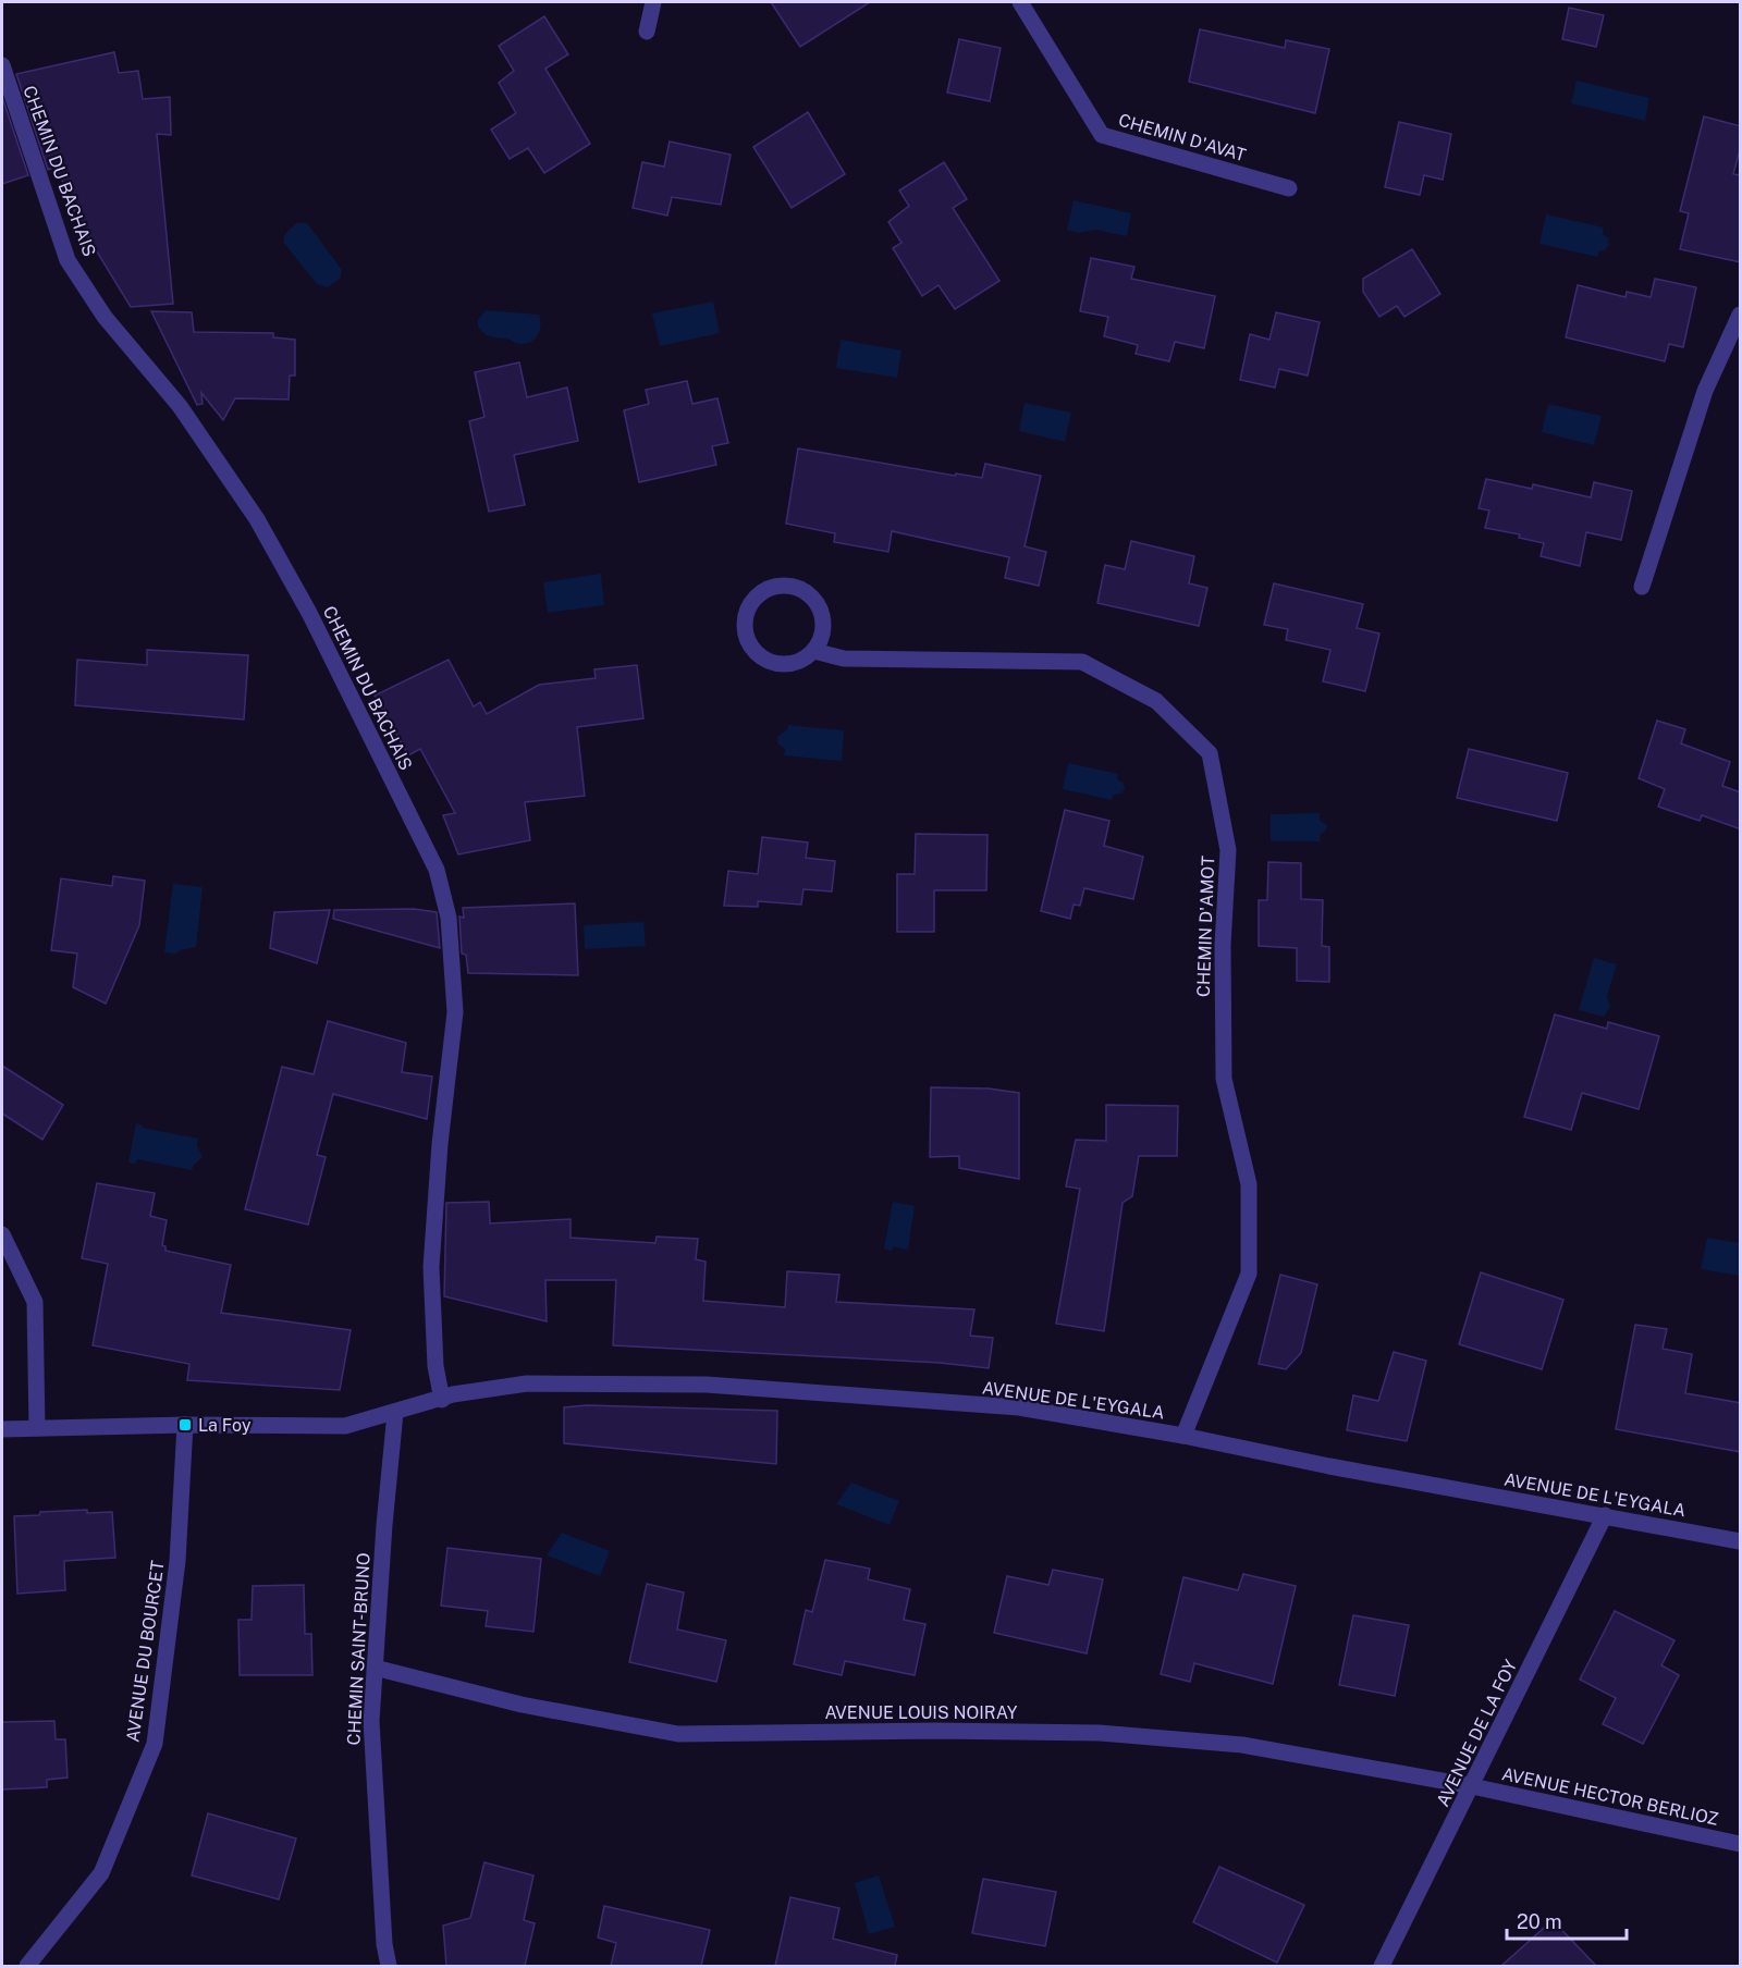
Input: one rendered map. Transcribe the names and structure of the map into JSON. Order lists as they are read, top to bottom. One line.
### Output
{"streets":{"street":["CHEMIN D'AVAT","CHEMIN DU BACHAIS","CHEMIN D'AMOT","AVENUE DE L'EYGALA","CHEMIN SAINT-BRUNO","AVENUE DU BOURCET","AVENUE LOUIS NOIRAY","AVENUE DE LA FOY","AVENUE HECTOR BERLIOZ"]},"crossings":[["CHEMIN DU BACHAIS","AVENUE DE L'EYGALA"],["CHEMIN D'AMOT","AVENUE DE L'EYGALA"],["AVENUE DE L'EYGALA","CHEMIN SAINT-BRUNO"],["AVENUE DE L'EYGALA","AVENUE DU BOURCET"],["AVENUE DE L'EYGALA","AVENUE DE LA FOY"],["CHEMIN SAINT-BRUNO","AVENUE LOUIS NOIRAY"],["AVENUE LOUIS NOIRAY","AVENUE DE LA FOY"],["AVENUE LOUIS NOIRAY","AVENUE HECTOR BERLIOZ"],["AVENUE DE LA FOY","AVENUE HECTOR BERLIOZ"]],"places":{"transit":["La Foy"]},"scale_bar":"20 m"}
